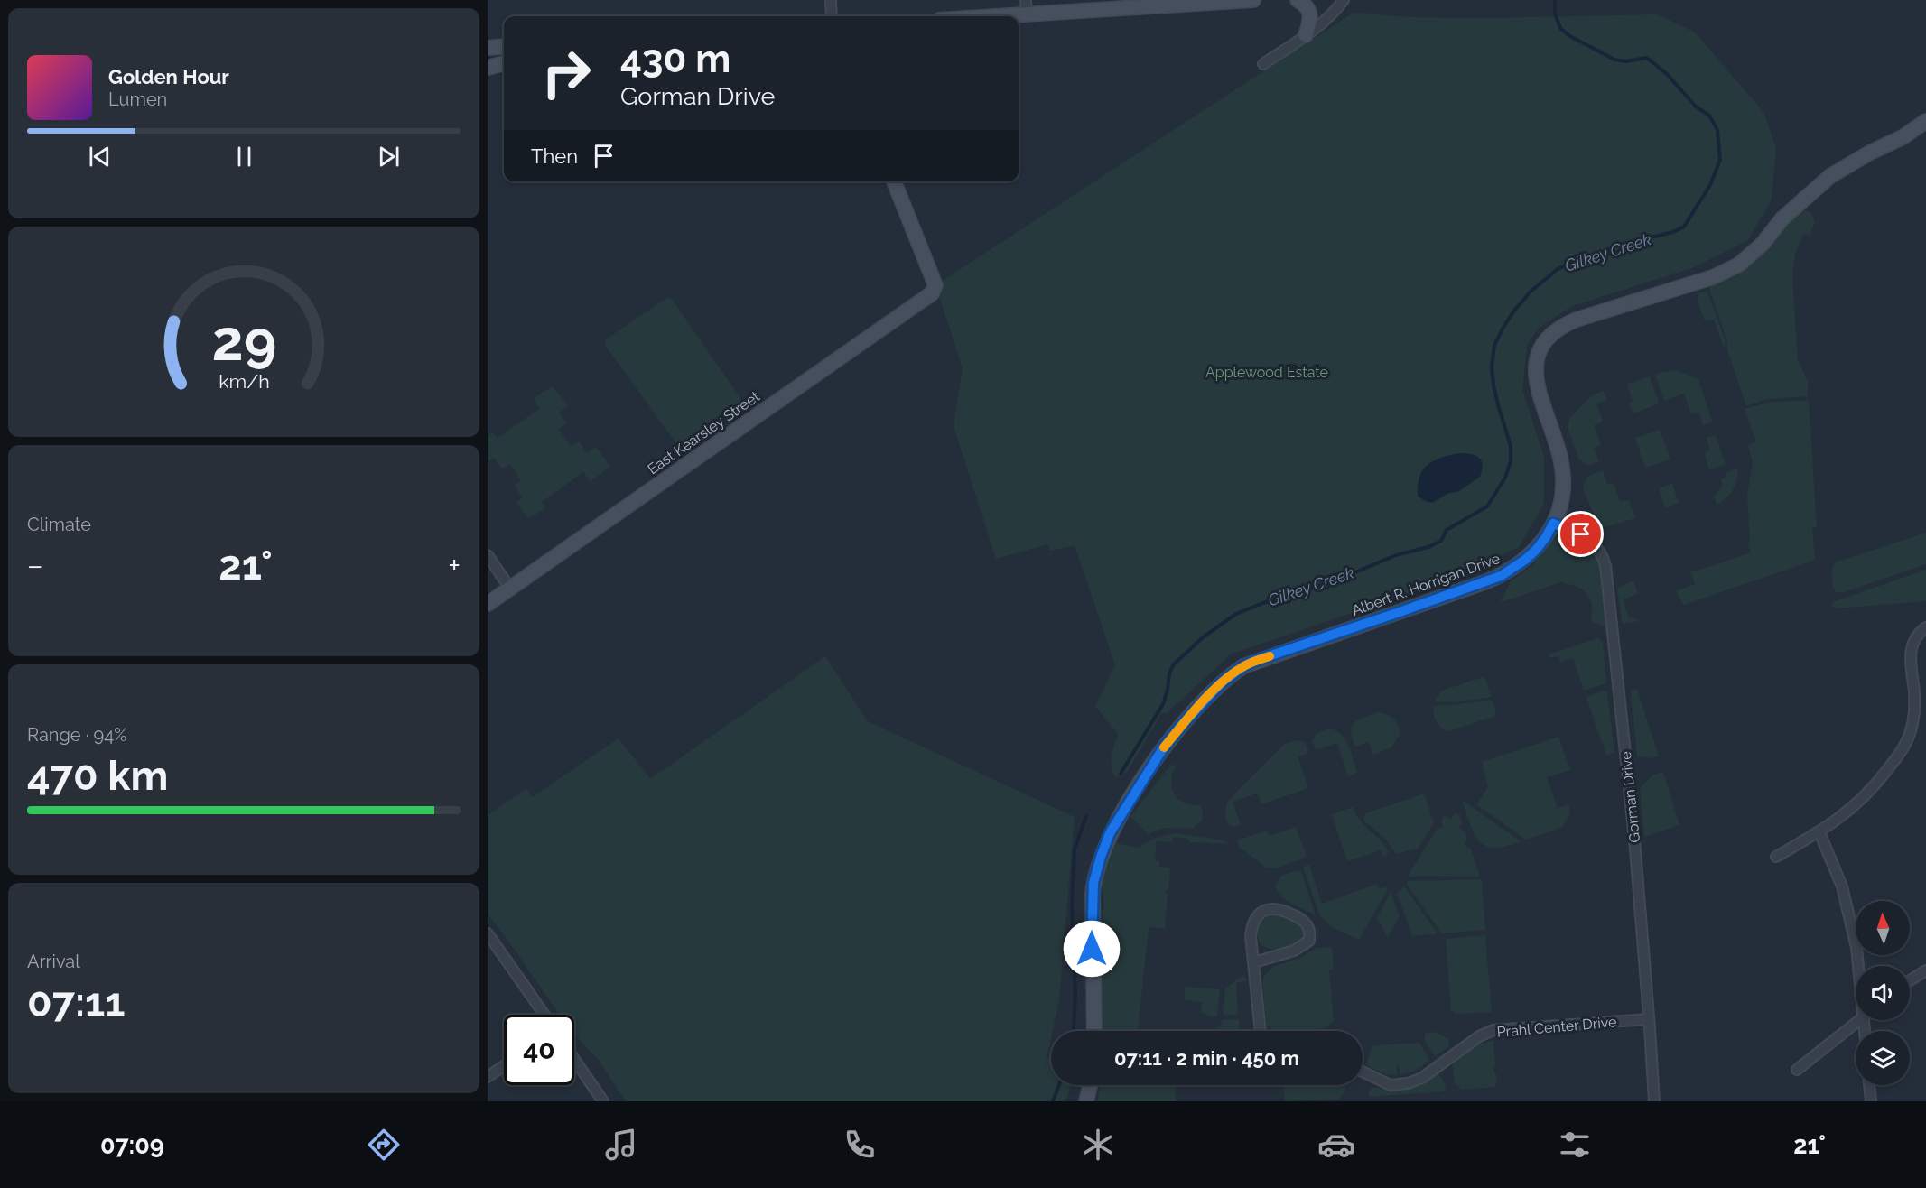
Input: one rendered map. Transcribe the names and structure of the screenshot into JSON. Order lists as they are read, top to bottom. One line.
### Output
{"streets":{"street":["East Kearsley Street","Albert R. Horrigan Drive","Gorman Drive","Prahl Center Drive"]},"crossings":[["Albert R. Horrigan Drive","Gorman Drive"],["Gorman Drive","Prahl Center Drive"]],"water":["Gilkey Creek"],"parks":["Applewood Estate"],"north":"top","page":{"turn":["430 m","Gorman Drive"],"song":["Golden Hour","Lumen"],"then":"Then","tile":["Climate",["Range · 94%","470 km"],["Arrival","07:11"]],"heat":["−","21°","+"],"limit":"40","trip":"07:11 · 2 min · 450 m","tabs":["07:09","21°"],"gauge":["29","km/h"]}}
